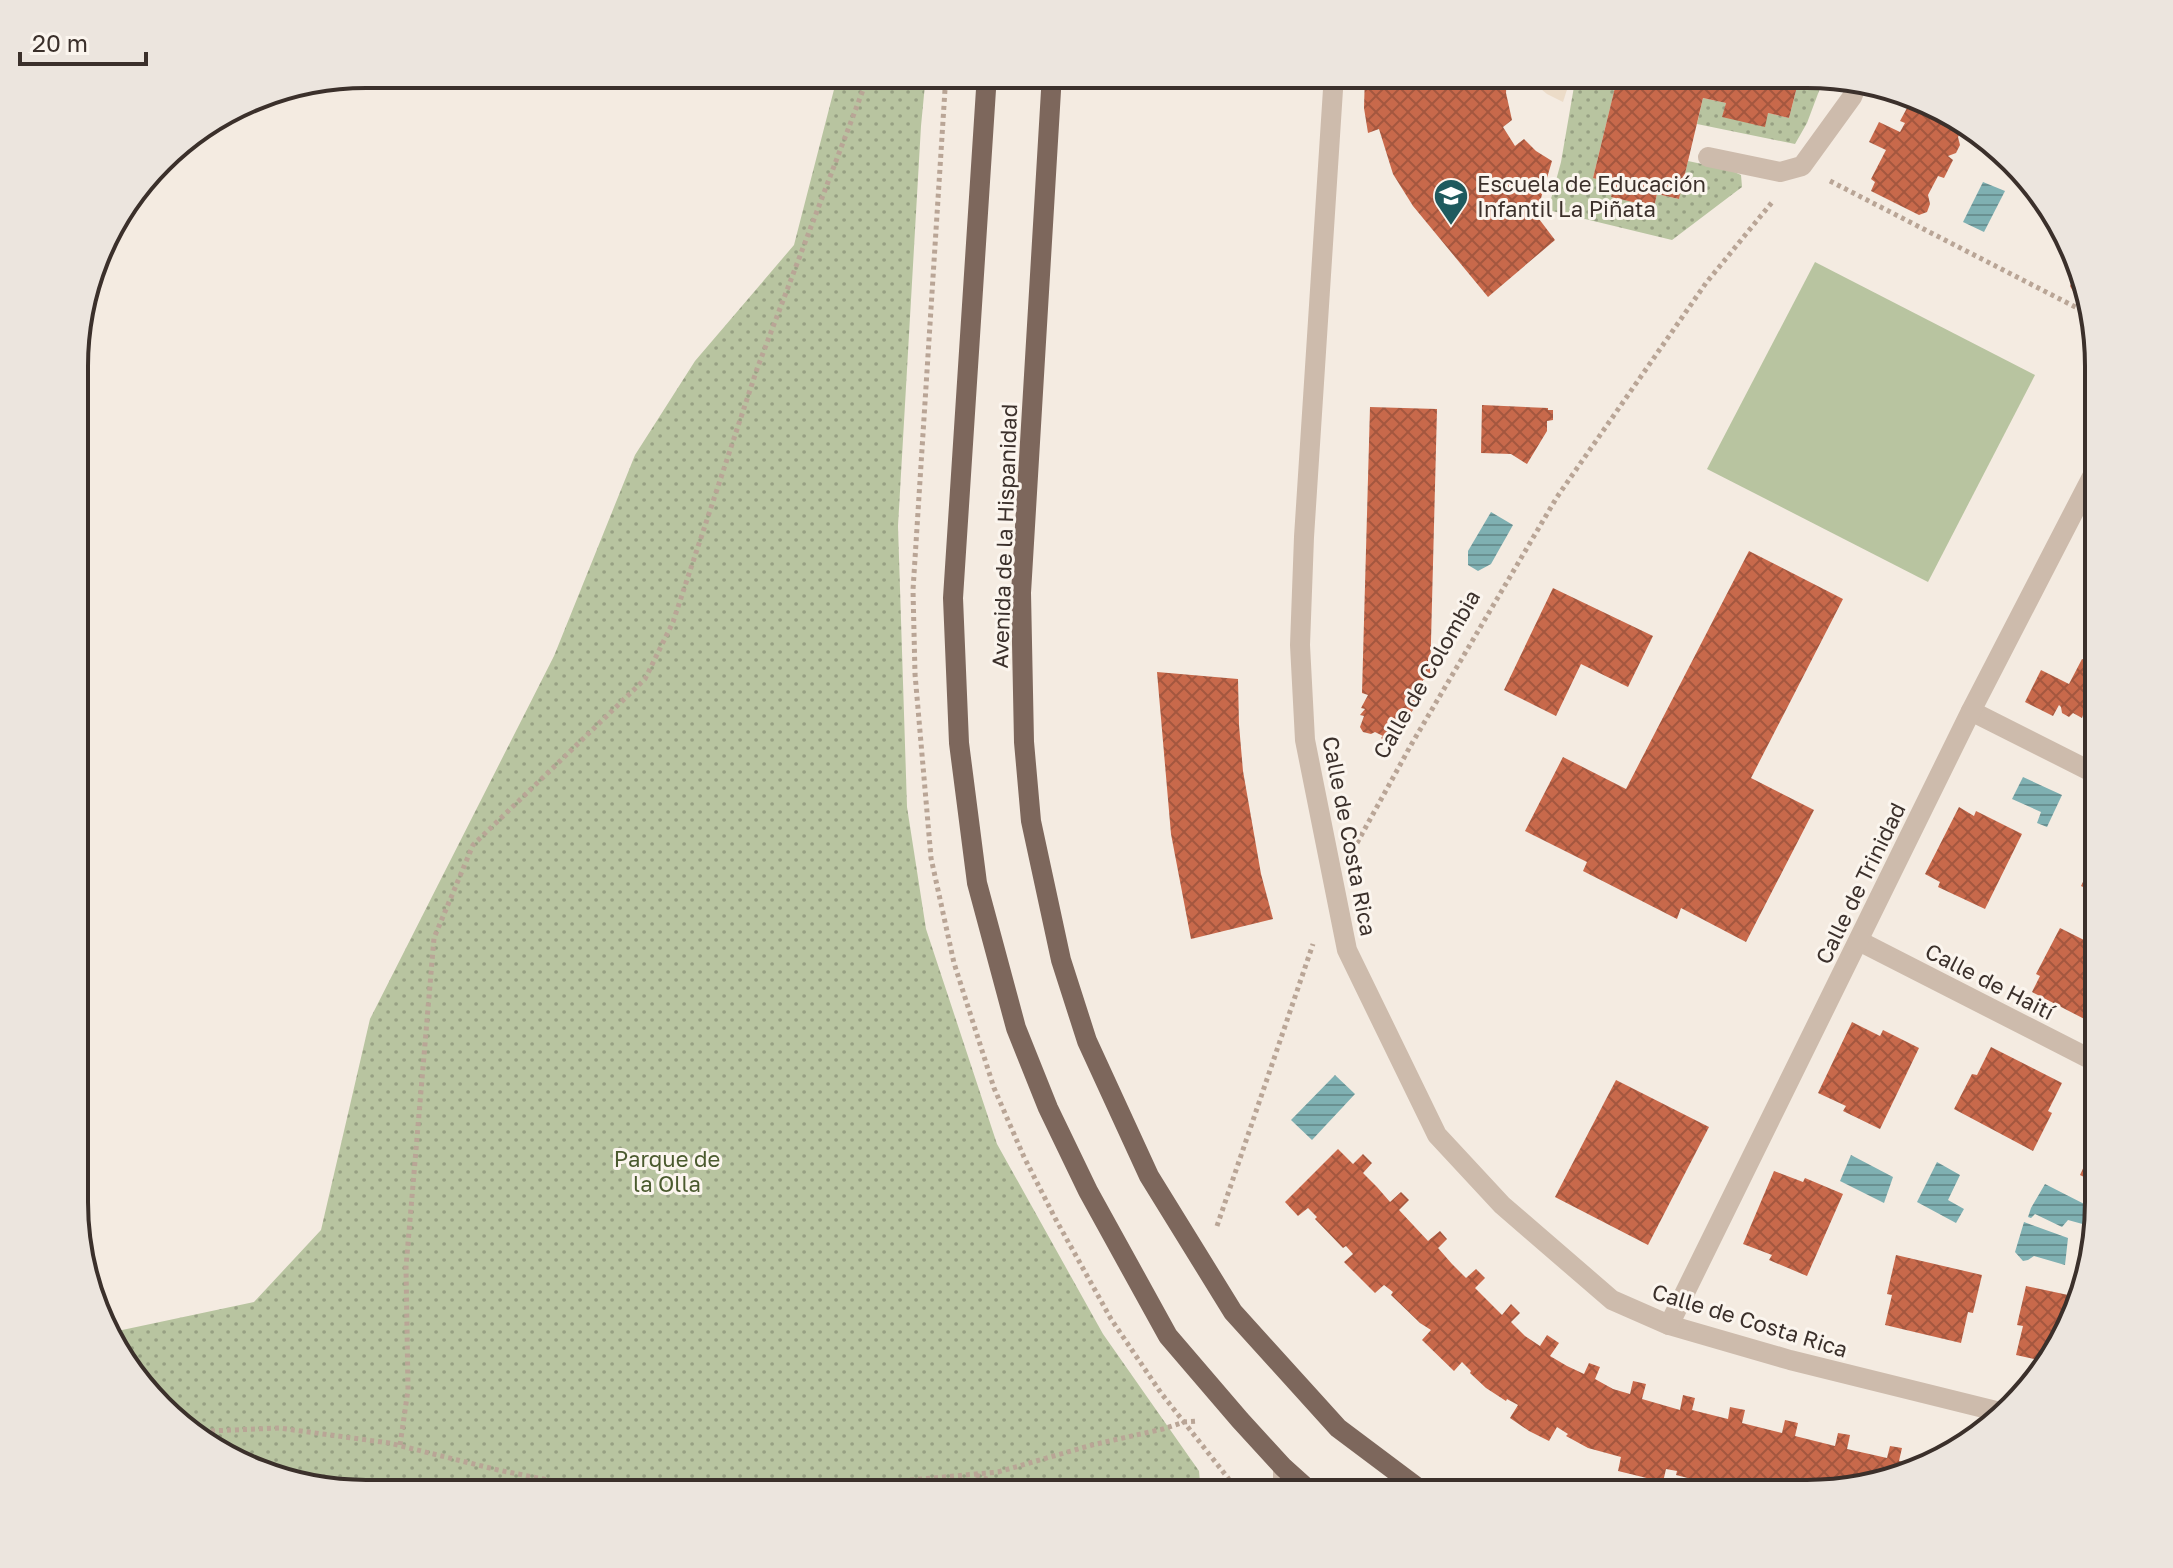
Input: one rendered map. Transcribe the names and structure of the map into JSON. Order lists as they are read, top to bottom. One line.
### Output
{"streets":{"main road":["Avenida de la Hispanidad"],"street":["Calle de Costa Rica","Calle de Trinidad","Calle de Haití"],"path":["Calle de Colombia"]},"crossings":[["Calle de Colombia","Calle de Costa Rica"],["Calle de Costa Rica","Calle de Trinidad"],["Calle de Trinidad","Calle de Haití"]],"parks":["Parque de la Olla"],"places":{"school or university":["Escuela de Educación Infantil La Piñata"]},"scale_bar":"20 m"}
